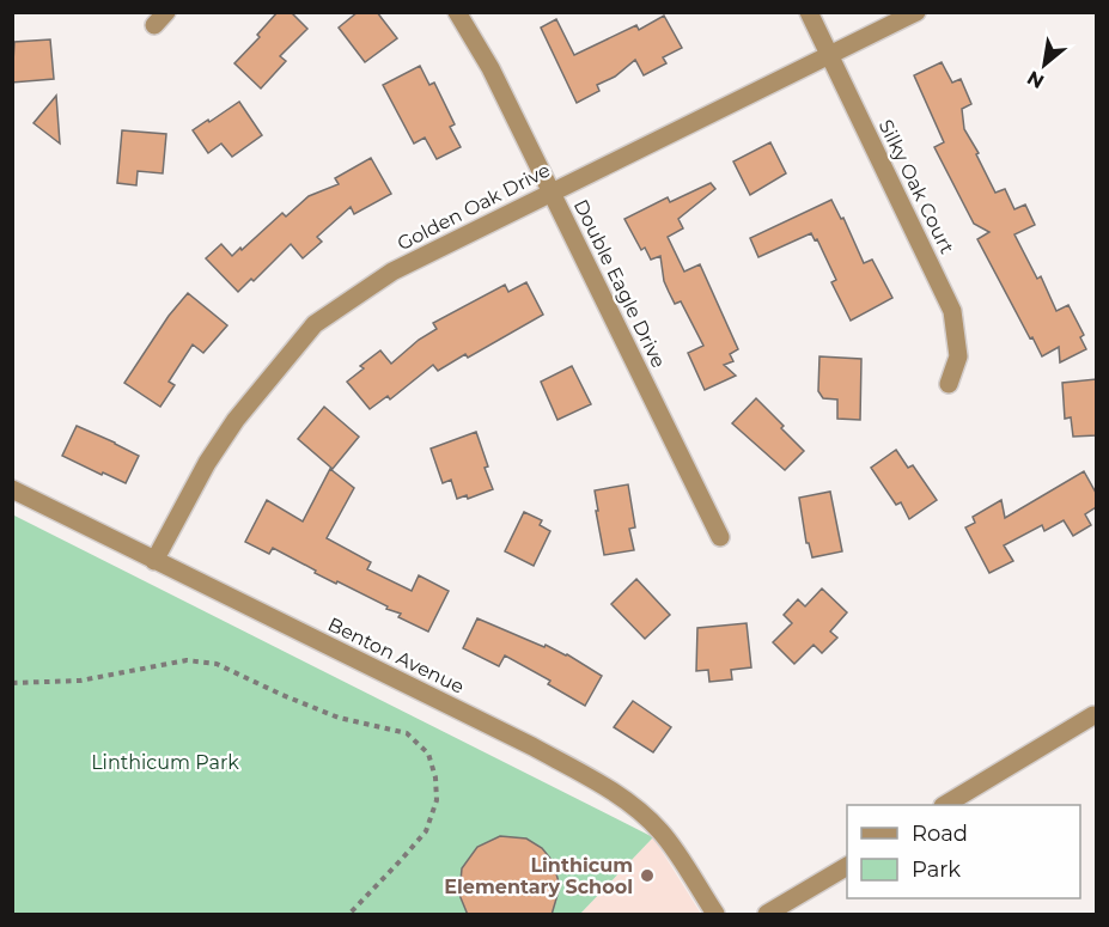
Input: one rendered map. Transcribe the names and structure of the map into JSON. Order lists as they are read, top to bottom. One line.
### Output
{"streets":{"street":["Silky Oak Court","Golden Oak Drive","Double Eagle Drive","Benton Avenue"]},"crossings":[["Silky Oak Court","Golden Oak Drive"],["Golden Oak Drive","Double Eagle Drive"],["Golden Oak Drive","Benton Avenue"]],"parks":["Linthicum Park"],"places":["Linthicum Elementary School"],"legend":["Road","Park"],"north":"bottom left"}
